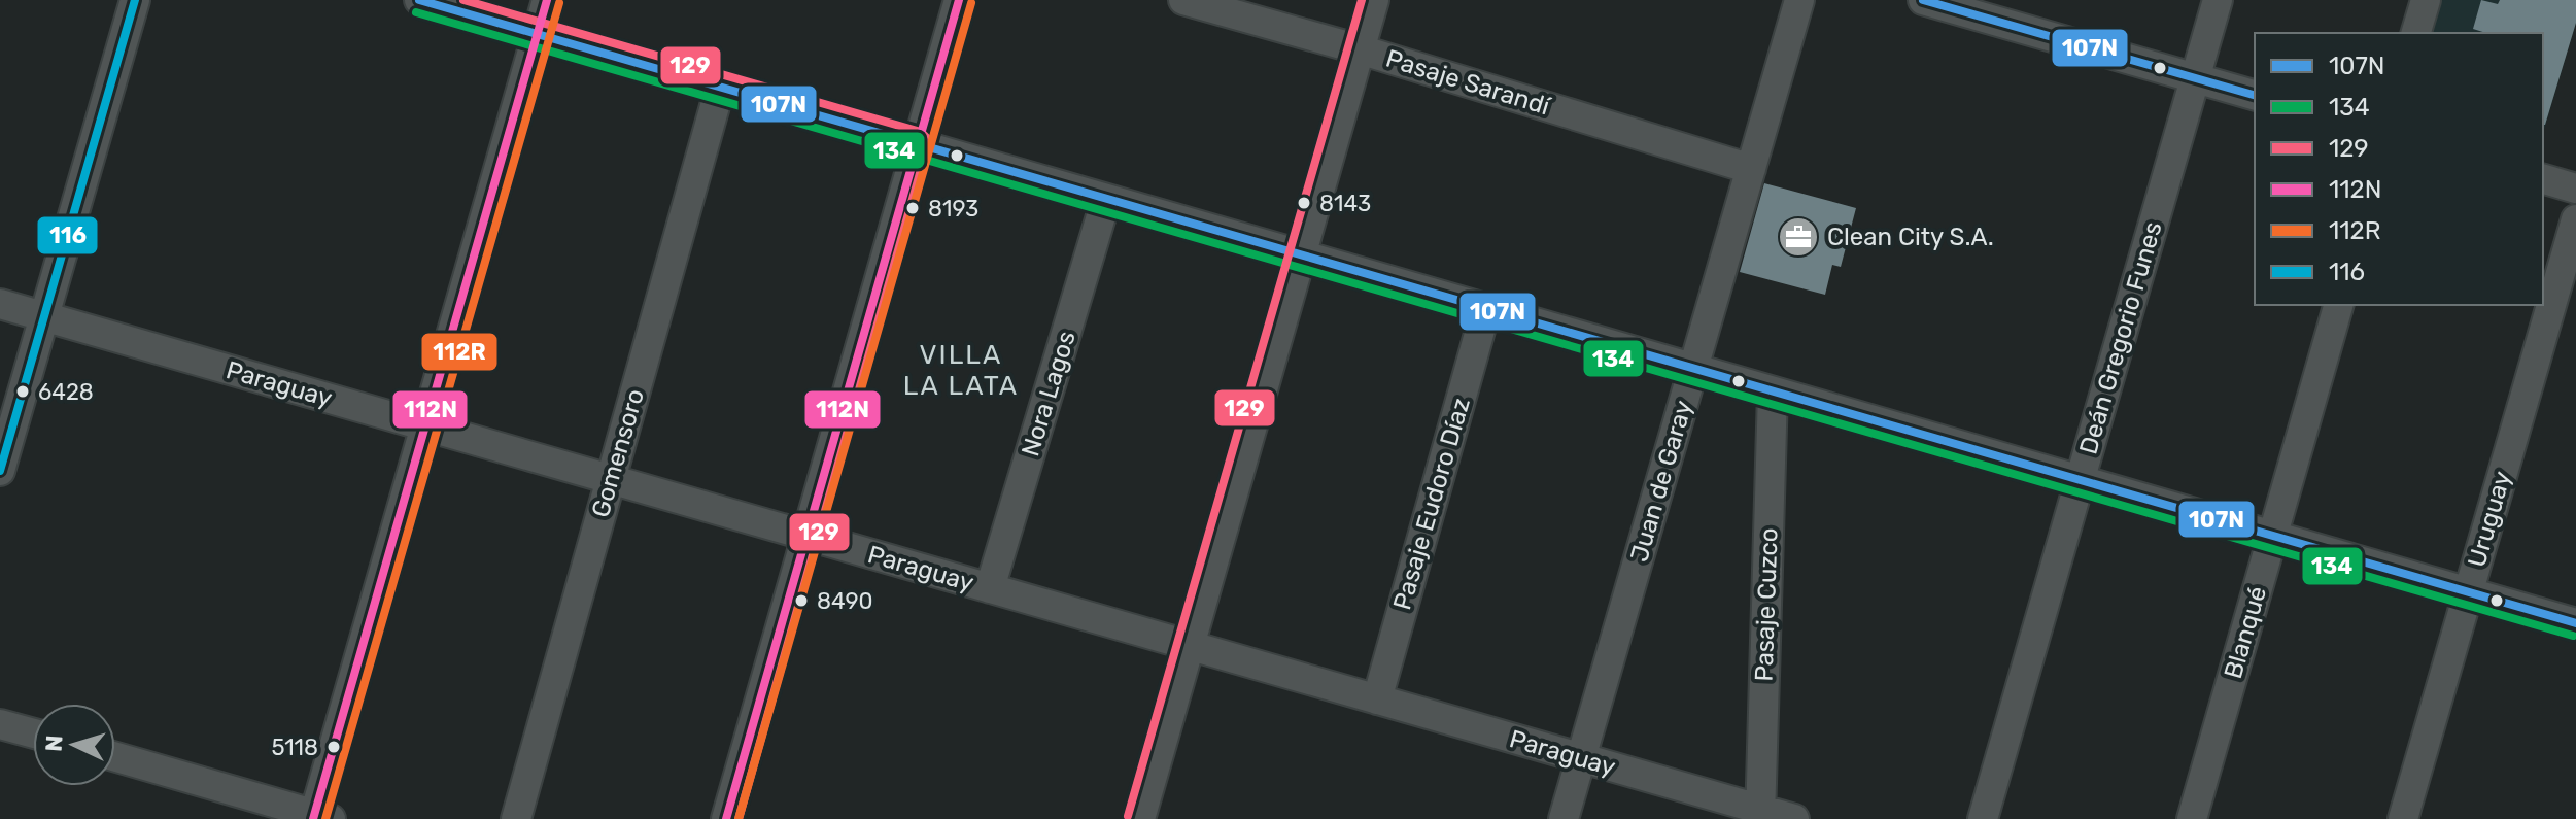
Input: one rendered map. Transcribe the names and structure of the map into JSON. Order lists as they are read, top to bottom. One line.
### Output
{"streets":{"street":["Pasaje Sarandí","Deán Gregorio Funes","Paraguay","Nora Lagos","Gomensoro","Juan de Garay","Pasaje Eudoro Díaz","Uruguay","Pasaje Cuzco","Blanqué"]},"crossings":[["Pasaje Sarandí","Juan de Garay"],["Paraguay","Nora Lagos"],["Paraguay","Gomensoro"],["Paraguay","Juan de Garay"],["Paraguay","Pasaje Eudoro Díaz"],["Paraguay","Pasaje Cuzco"]],"districts":["VILLA LA LATA"],"places":{"other":["8143","8193","6428","8490","5118"],"office":["Clean City S.A."]},"lines":["transit line 107N","transit line 129","transit line 112N","transit line 116","transit line 112R","transit line 134"],"legend":["107N","134","129","112N","112R","116"],"north":"left"}
